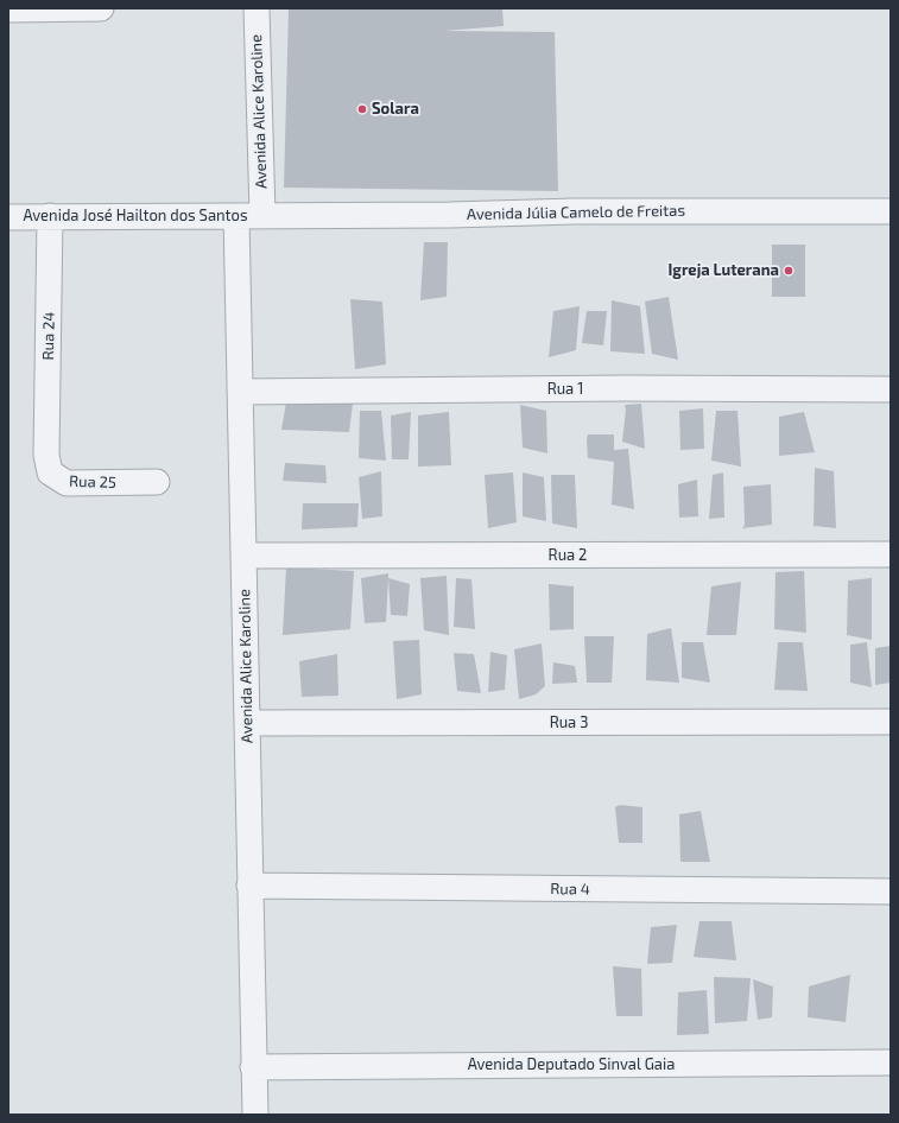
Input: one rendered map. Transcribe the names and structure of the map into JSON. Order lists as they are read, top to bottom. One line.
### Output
{"streets":{"street":["Avenida Alice Karoline","Avenida Júlia Camelo de Freitas","Avenida José Hailton dos Santos","Rua 24","Rua 1","Rua 25","Rua 2","Rua 3","Rua 4","Avenida Deputado Sinval Gaia"]},"crossings":[["Avenida Alice Karoline","Avenida Júlia Camelo de Freitas"],["Avenida Alice Karoline","Avenida José Hailton dos Santos"],["Avenida Alice Karoline","Rua 1"],["Avenida Alice Karoline","Rua 2"],["Avenida Alice Karoline","Rua 3"],["Avenida Alice Karoline","Rua 4"],["Avenida Alice Karoline","Avenida Deputado Sinval Gaia"],["Avenida Júlia Camelo de Freitas","Avenida José Hailton dos Santos"],["Avenida José Hailton dos Santos","Rua 24"],["Rua 24","Rua 25"]],"places":["Solara","Igreja Luterana"]}
